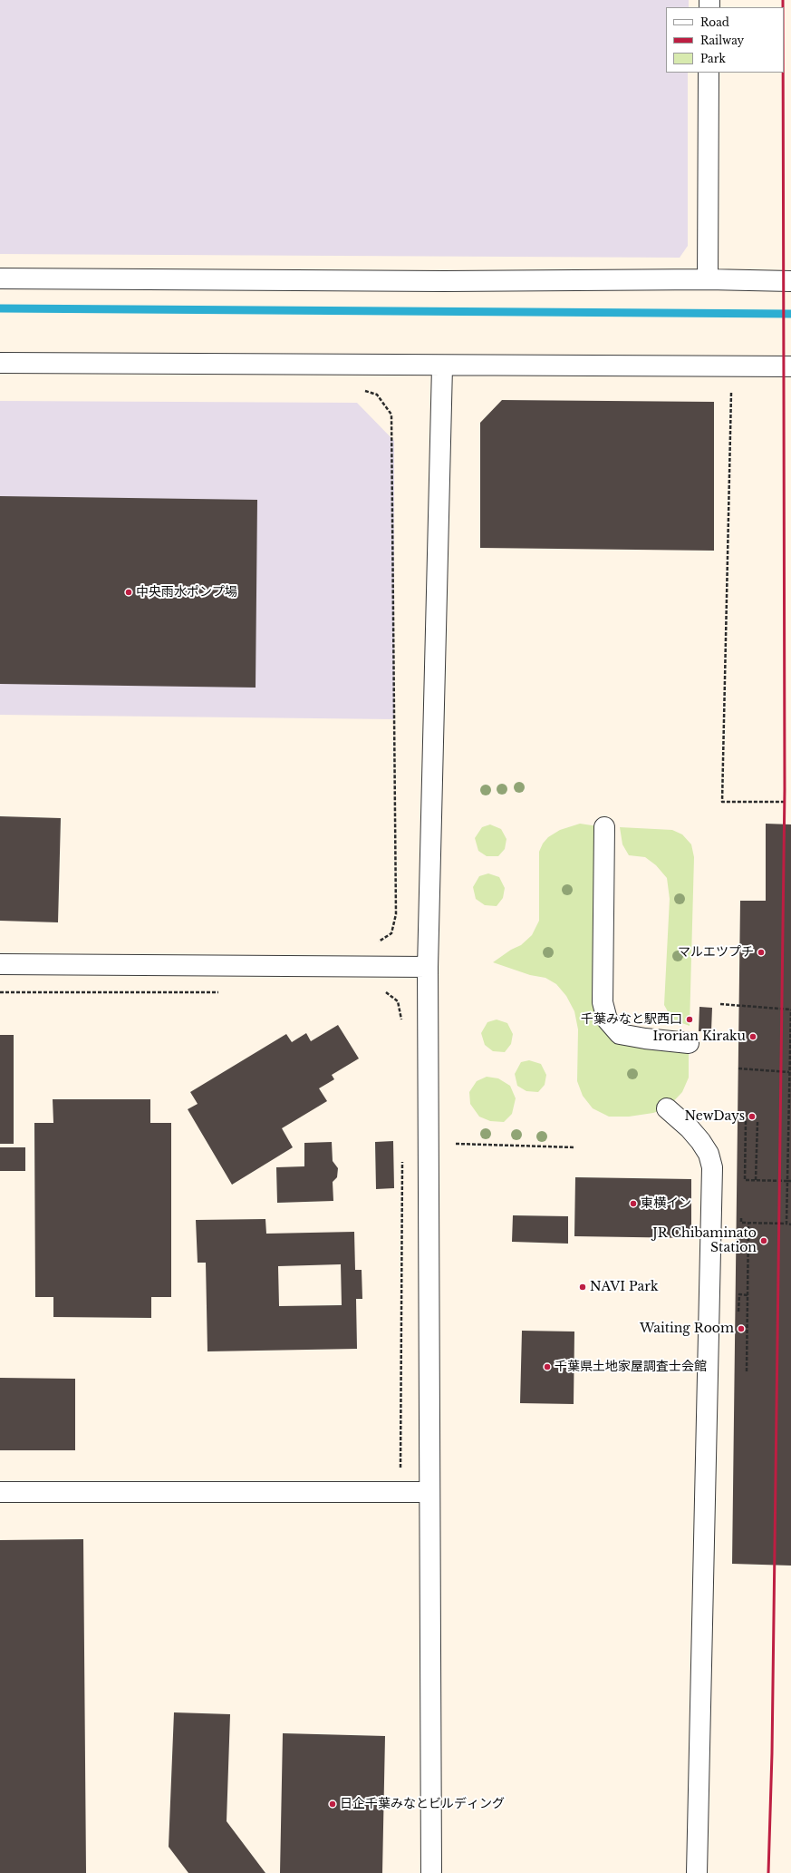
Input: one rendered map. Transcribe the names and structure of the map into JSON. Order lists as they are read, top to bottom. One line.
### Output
{"places":["中央雨水ポンプ場","マルエツプチ","千葉みなと駅西口","Irorian Kiraku","NewDays","東横イン","JR Chibaminato Station","NAVI Park","Waiting Room","千葉県土地家屋調査士会館","日企千葉みなとビルディング"],"legend":["Road","Railway","Park"]}
